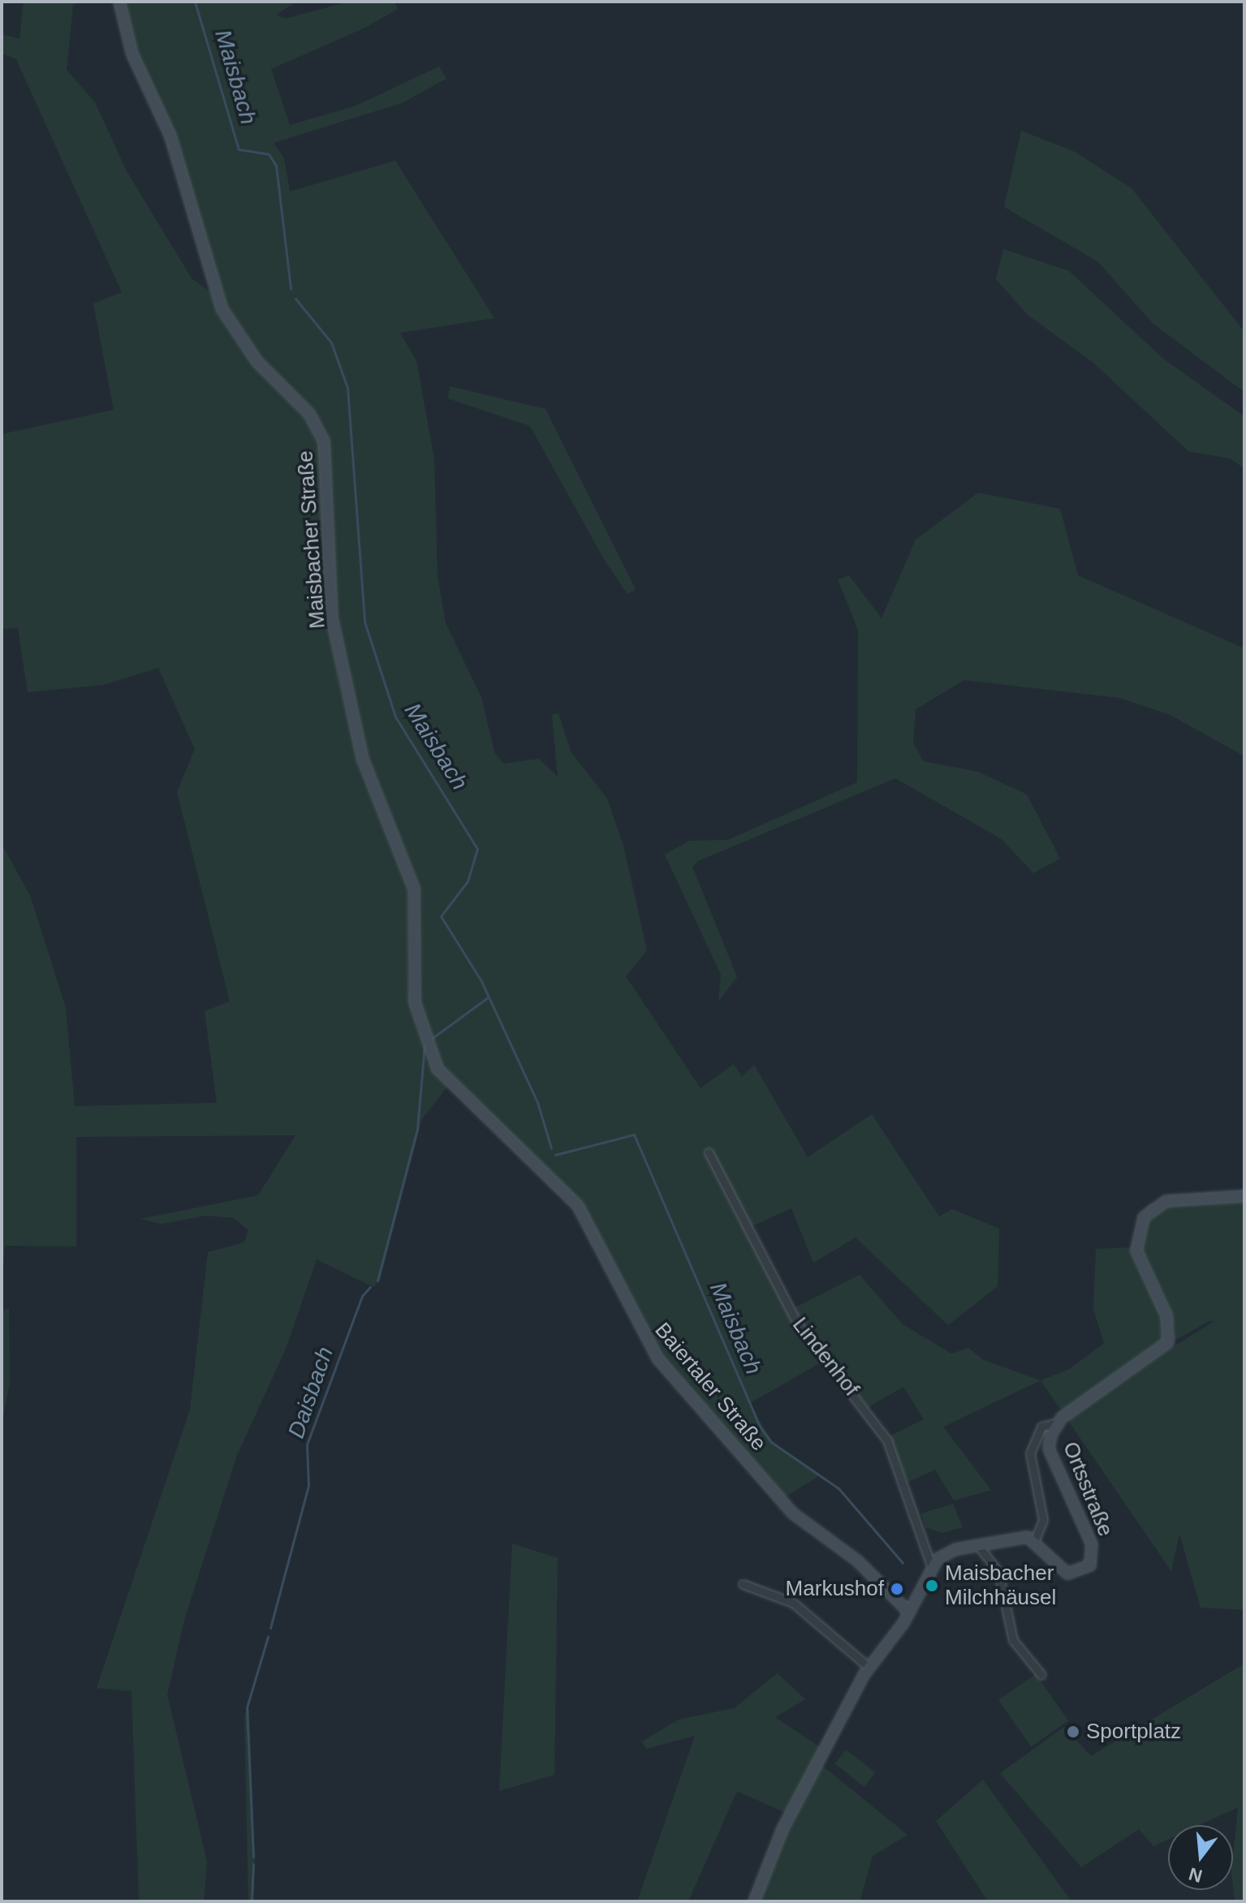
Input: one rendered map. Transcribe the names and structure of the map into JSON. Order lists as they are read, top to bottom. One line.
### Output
{"streets":{"street":["Maisbacher Straße","Lindenhof","Baiertaler Straße","Ortsstraße"]},"crossings":[["Maisbacher Straße","Baiertaler Straße"]],"water":["Maisbach","Daisbach"],"places":["Maisbacher Milchhäusel","Markushof","Sportplatz"],"north":"bottom"}
